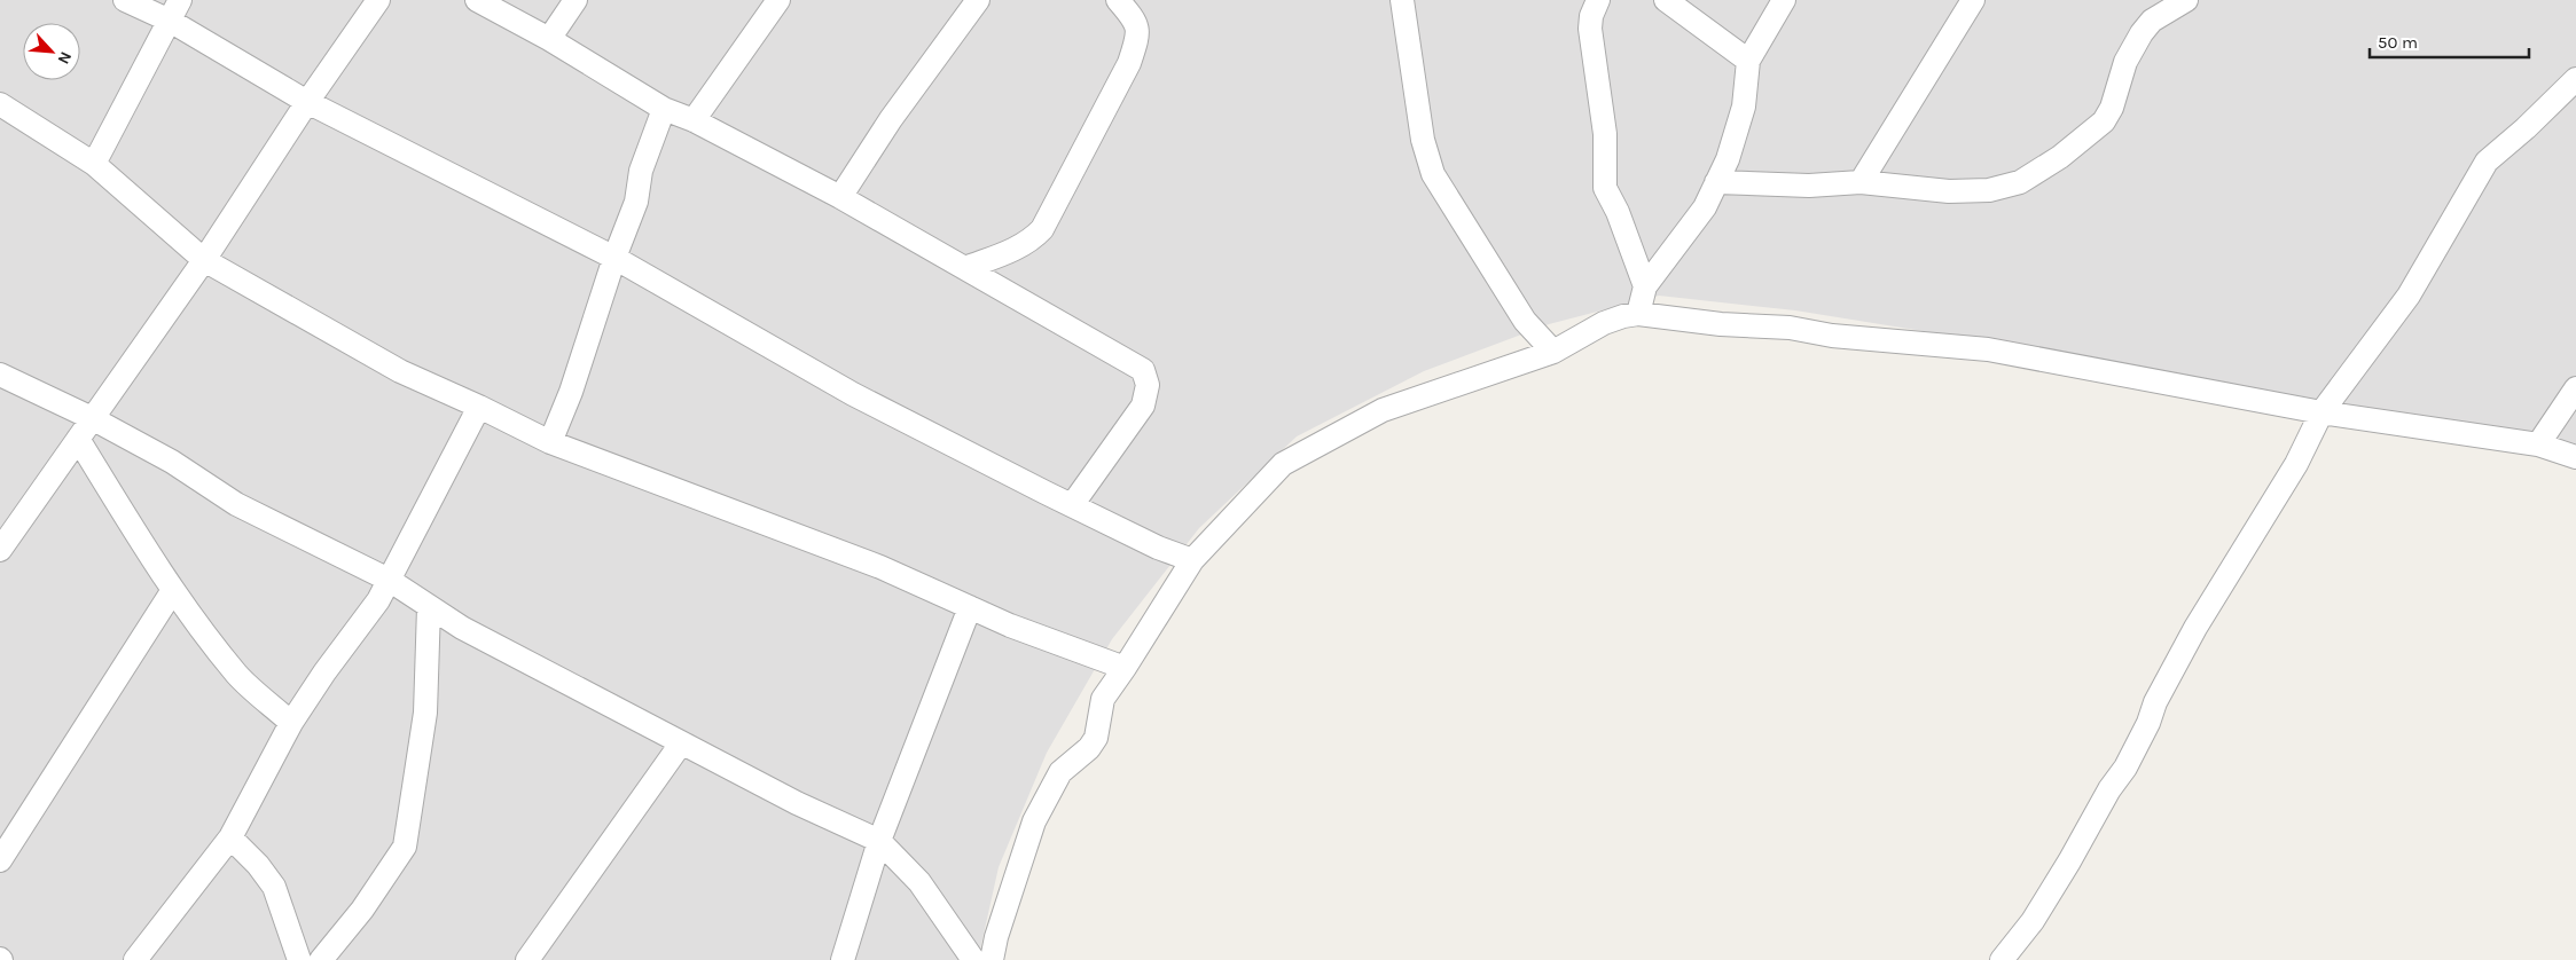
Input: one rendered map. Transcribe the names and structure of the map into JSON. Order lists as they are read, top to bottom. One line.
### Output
{"scale_bar":"50 m","north":"bottom right"}
